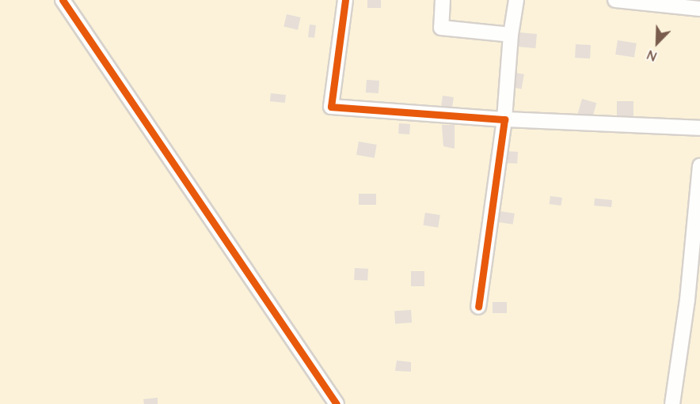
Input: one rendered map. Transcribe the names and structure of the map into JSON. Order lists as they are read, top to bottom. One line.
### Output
{"north":"bottom left"}
